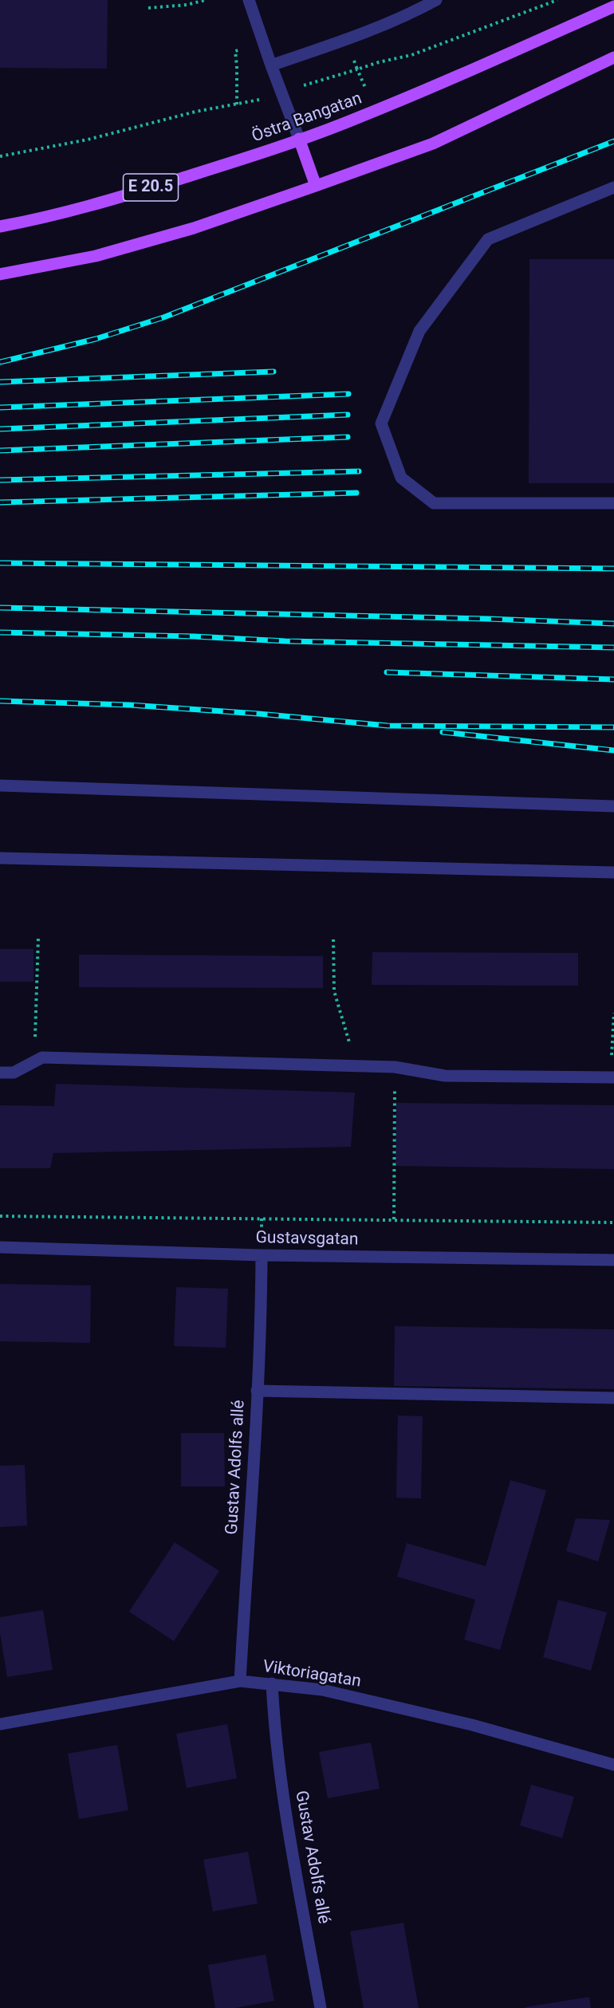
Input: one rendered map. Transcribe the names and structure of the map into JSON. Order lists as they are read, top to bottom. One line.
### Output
{"streets":{"main road":["Östra Bangatan","E 20.5"],"street":["Gustavsgatan","Gustav Adolfs allé","Viktoriagatan"]},"crossings":[["Gustavsgatan","Gustav Adolfs allé"],["Gustav Adolfs allé","Viktoriagatan"]]}
